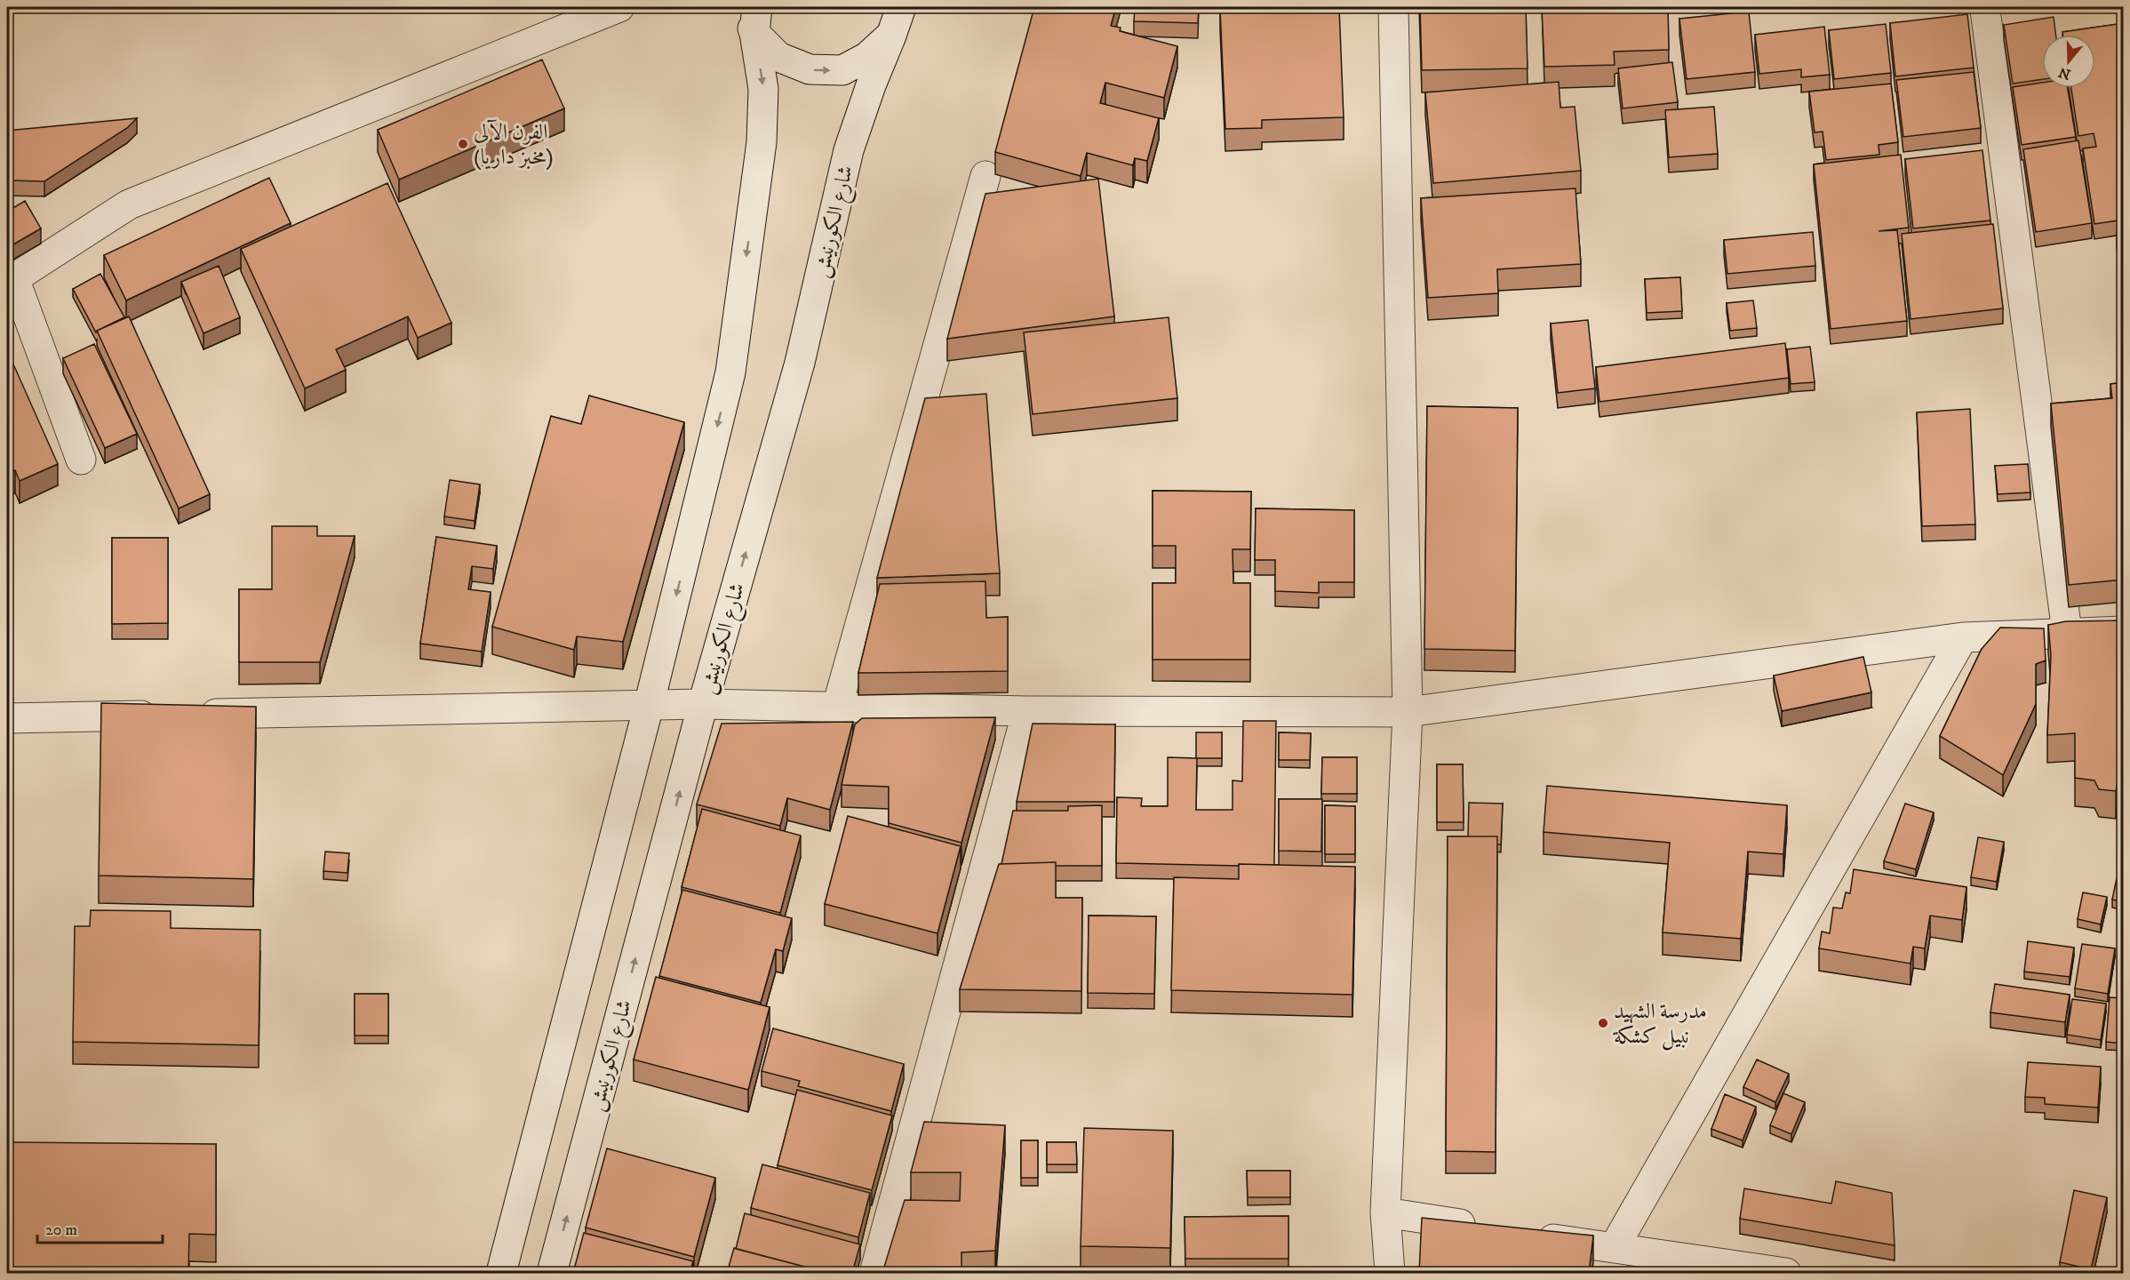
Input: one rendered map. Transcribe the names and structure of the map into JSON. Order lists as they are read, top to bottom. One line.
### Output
{"streets":{"street":["شارع الكورنيش"]},"places":["الفرن الآلي (مخبز داريا)","مدرسة الشهيد نبيل كشكة"],"scale_bar":"20 m","north":"bottom"}
